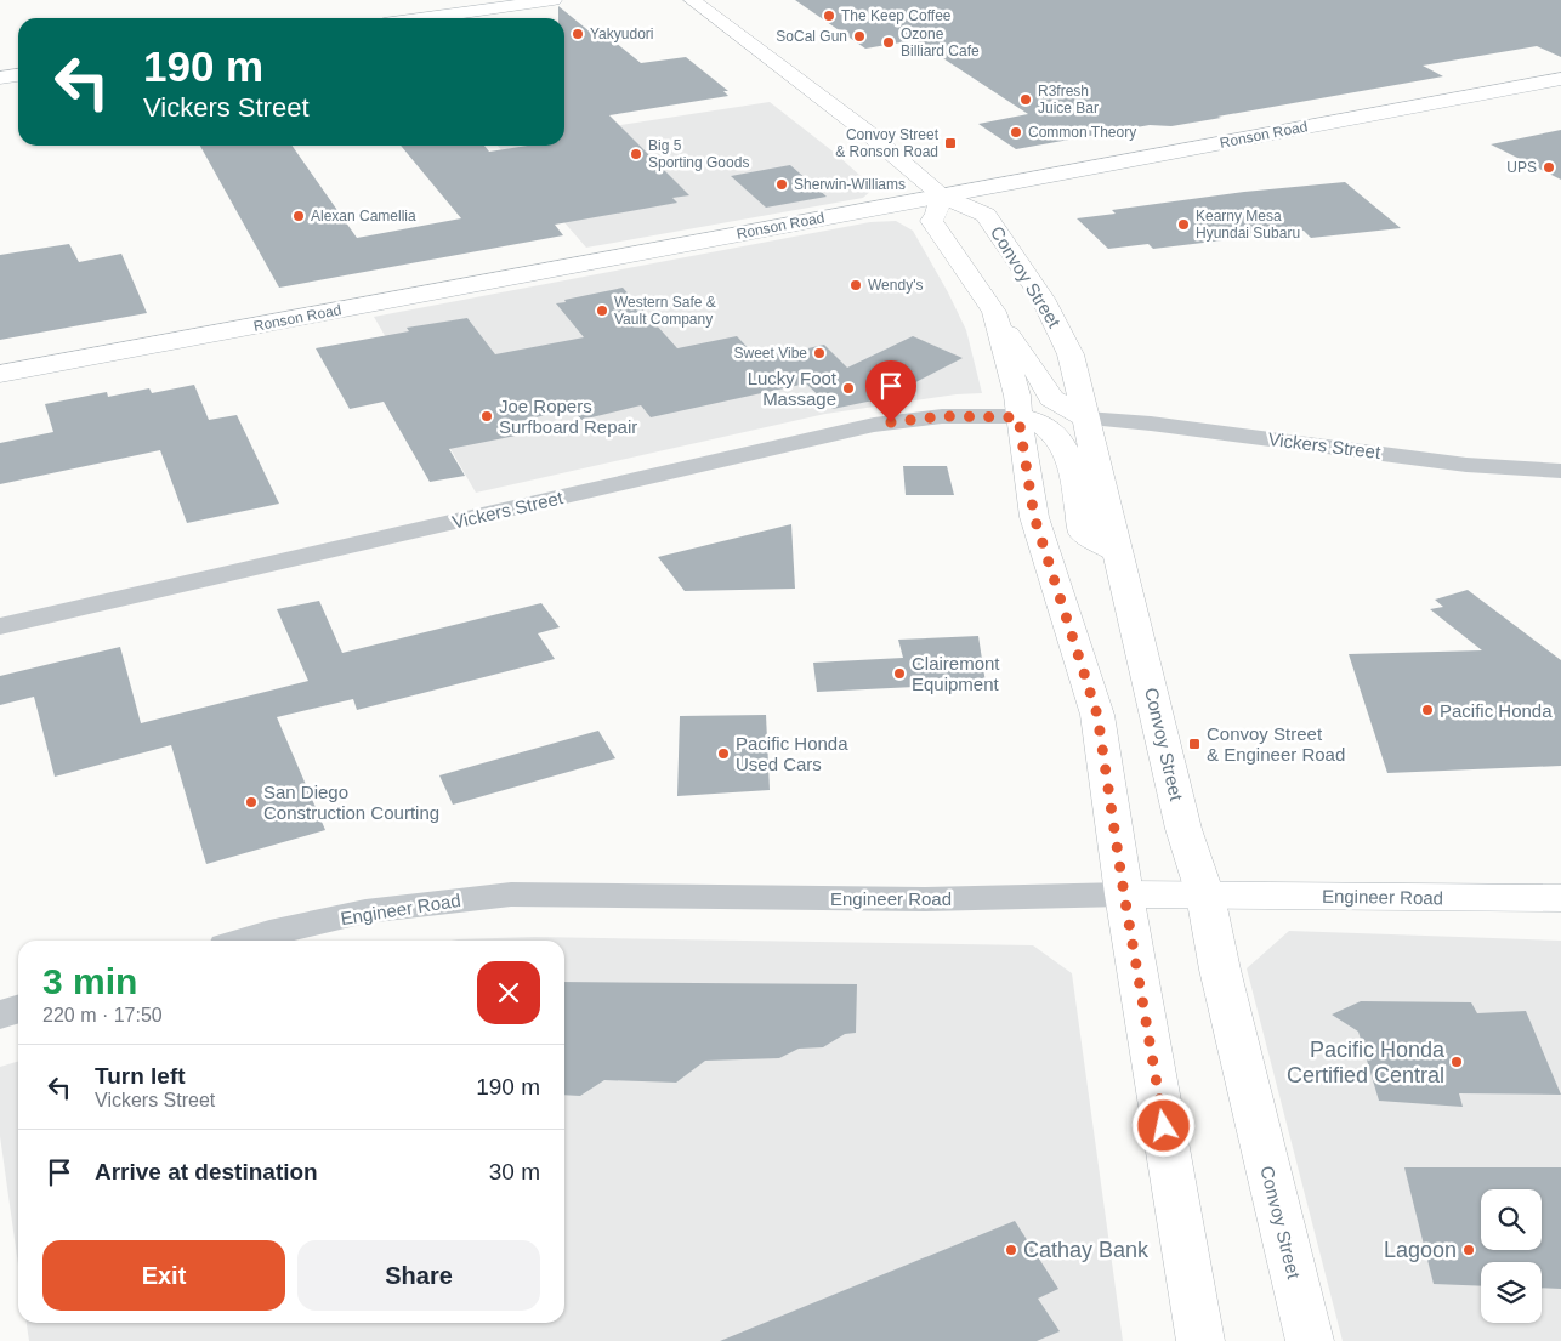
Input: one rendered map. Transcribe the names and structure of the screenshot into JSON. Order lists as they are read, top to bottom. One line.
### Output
{"streets":{"main road":["Ronson Road","Convoy Street","Engineer Road"],"street":["Vickers Street"]},"crossings":[["Ronson Road","Convoy Street"],["Convoy Street","Vickers Street"],["Convoy Street","Engineer Road"]],"places":{"other":["The Keep Coffee","Yakyudori","SoCal Gun","Ozone Billiard Cafe","R3fresh Juice Bar","Common Theory","Big 5 Sporting Goods","UPS","Sherwin-Williams","Alexan Camellia","Kearny Mesa Hyundai Subaru","Wendy's","Western Safe & Vault Company","Sweet Vibe","Lucky Foot Massage","Joe Ropers Surfboard Repair","Clairemont Equipment","Pacific Honda","Pacific Honda Used Cars","San Diego Construction Courting","Pacific Honda Certified Central","Cathay Bank","Lagoon"],"transit":["Convoy Street & Ronson Road","Convoy Street & Engineer Road"]},"page":{"turn":["190 m","Vickers Street"],"heading":["3 min","220 m · 17:50"],"list":[{"name":"Turn left","note":"Vickers Street","value":"190 m"},{"name":"Arrive at destination","value":"30 m"}],"buttons":["Exit","Share"]}}
